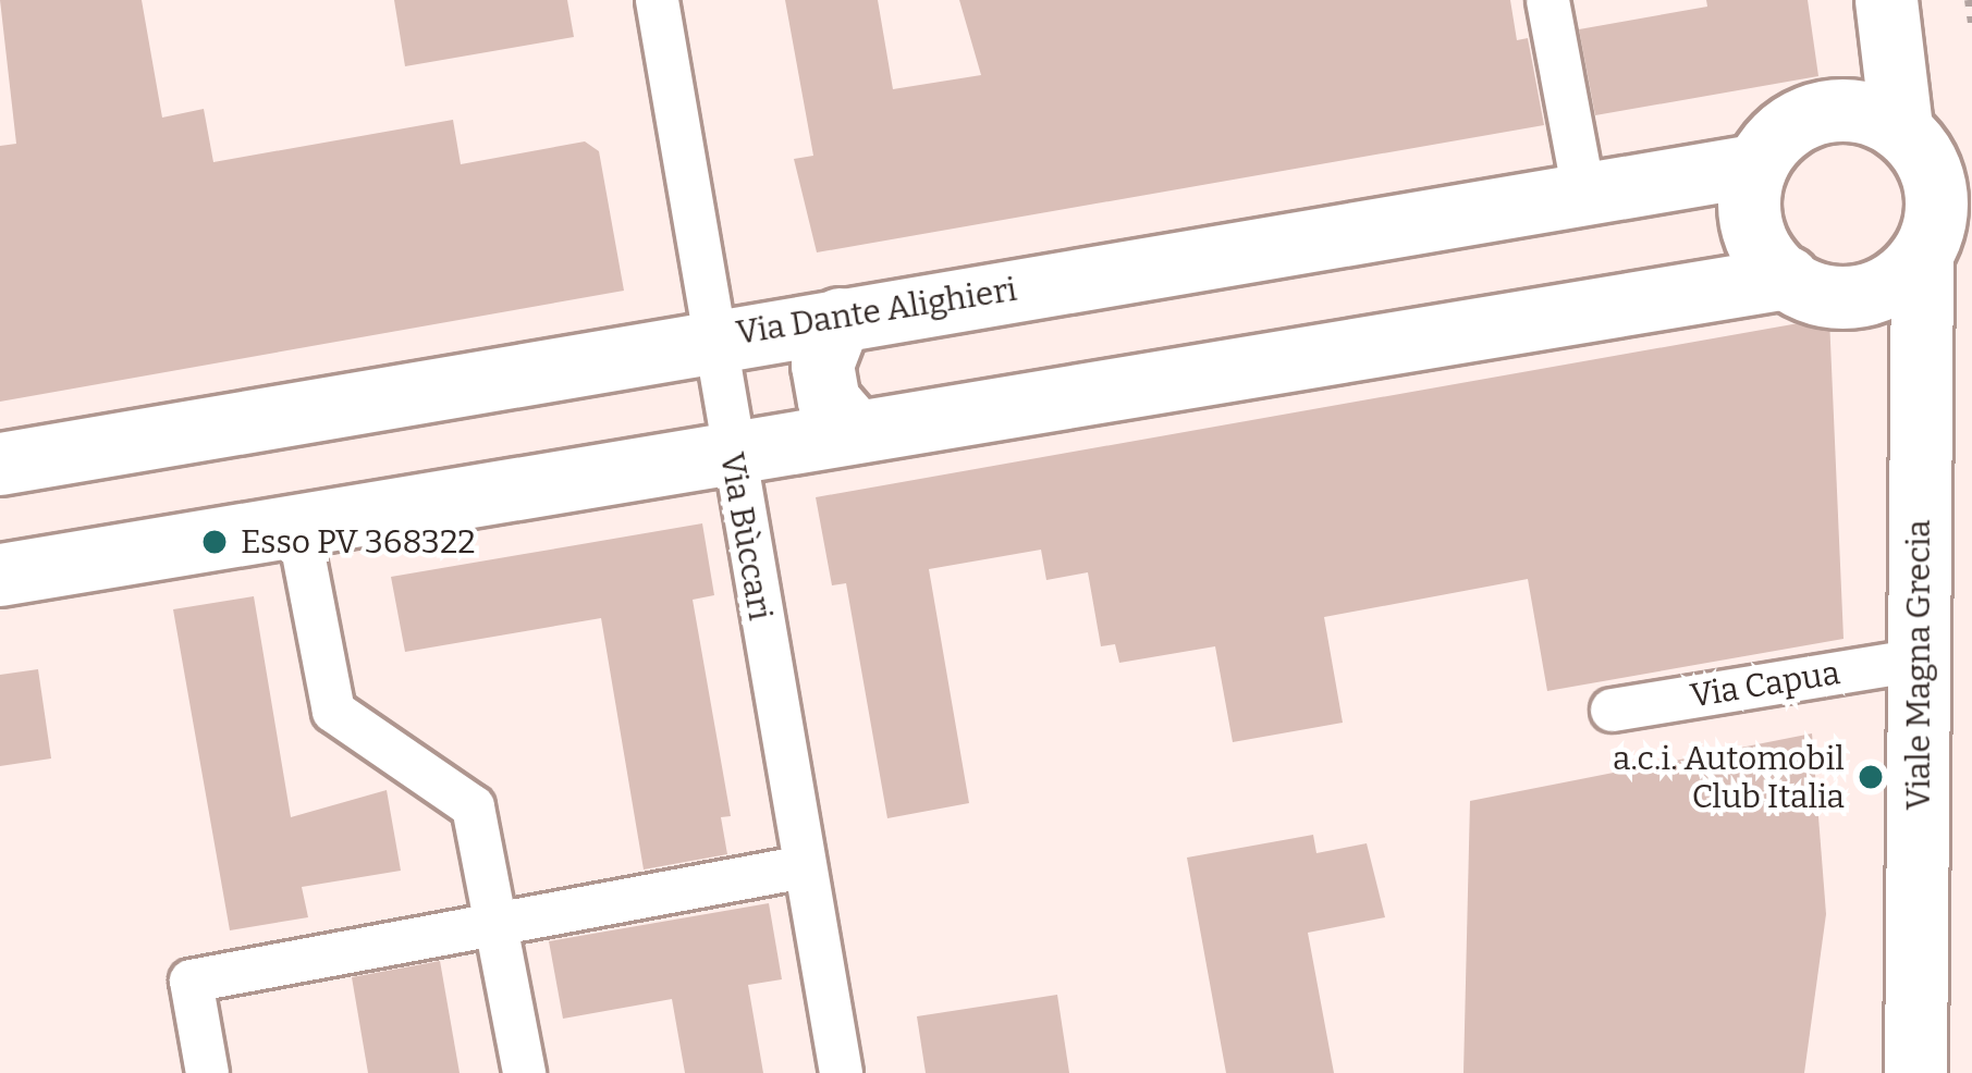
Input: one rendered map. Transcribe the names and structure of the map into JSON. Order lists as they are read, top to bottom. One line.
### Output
{"streets":{"street":["Via Dante Alighieri","Via Bùccari","Viale Magna Grecia","Via Capua"]},"crossings":[["Via Dante Alighieri","Via Bùccari"],["Via Dante Alighieri","Viale Magna Grecia"],["Viale Magna Grecia","Via Capua"]],"places":["Esso PV 368322","a.c.i. Automobil Club Italia"]}
